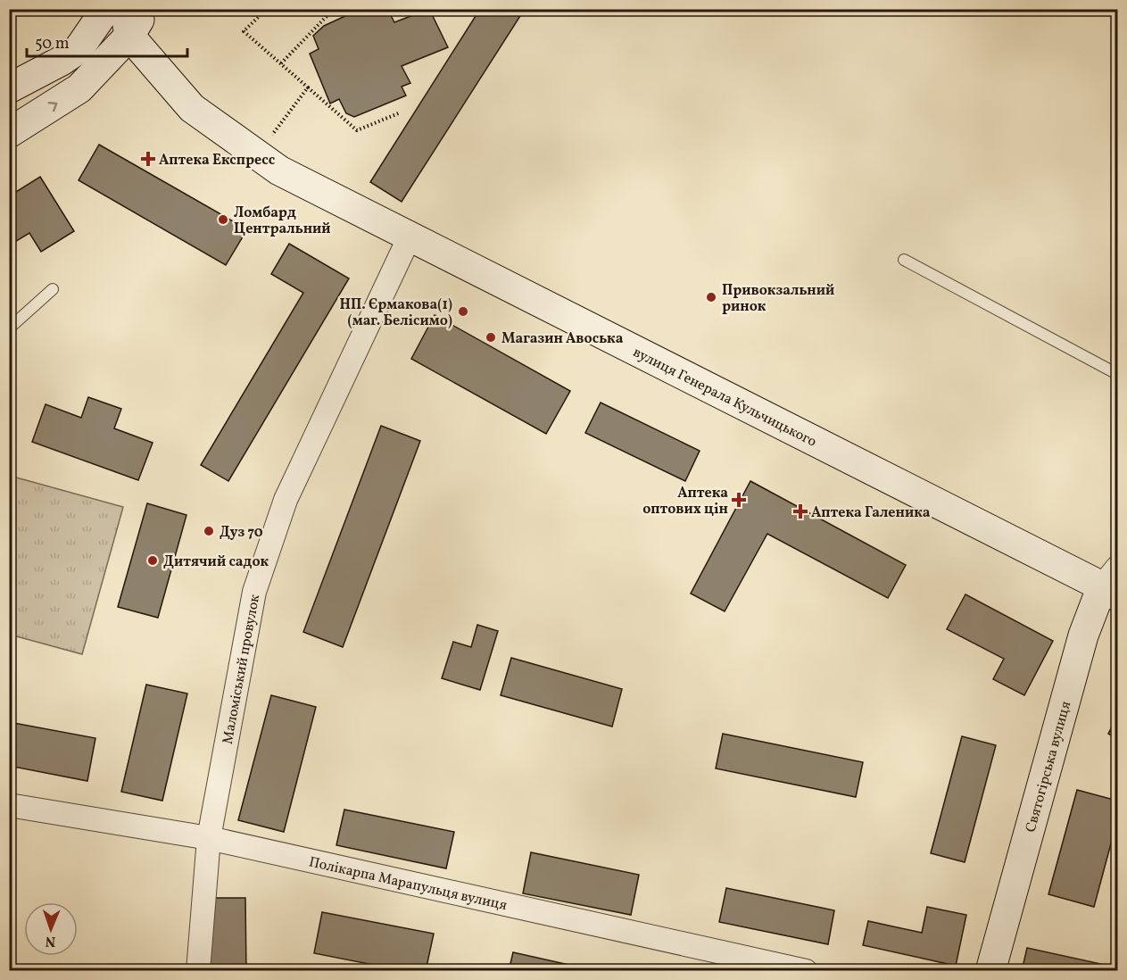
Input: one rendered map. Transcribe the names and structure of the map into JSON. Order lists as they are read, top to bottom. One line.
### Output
{"streets":{"street":["вулиця Генерала Кульчицького","Маломіський провулок","Святогірська вулиця","Полікарпа Марапульця вулиця"]},"crossings":[["вулиця Генерала Кульчицького","Маломіський провулок"],["вулиця Генерала Кульчицького","Святогірська вулиця"],["Маломіський провулок","Полікарпа Марапульця вулиця"]],"places":{"health":["Аптека Експресс","Аптека оптових цін","Аптека Галеника"],"other":["Ломбард Центральний","Привокзальний ринок","НП. Єрмакова(1) (маг. Белісимо)","Магазин Авоська","Дуз 70","Дитячий садок"]},"scale_bar":"50 m","north":"bottom"}
